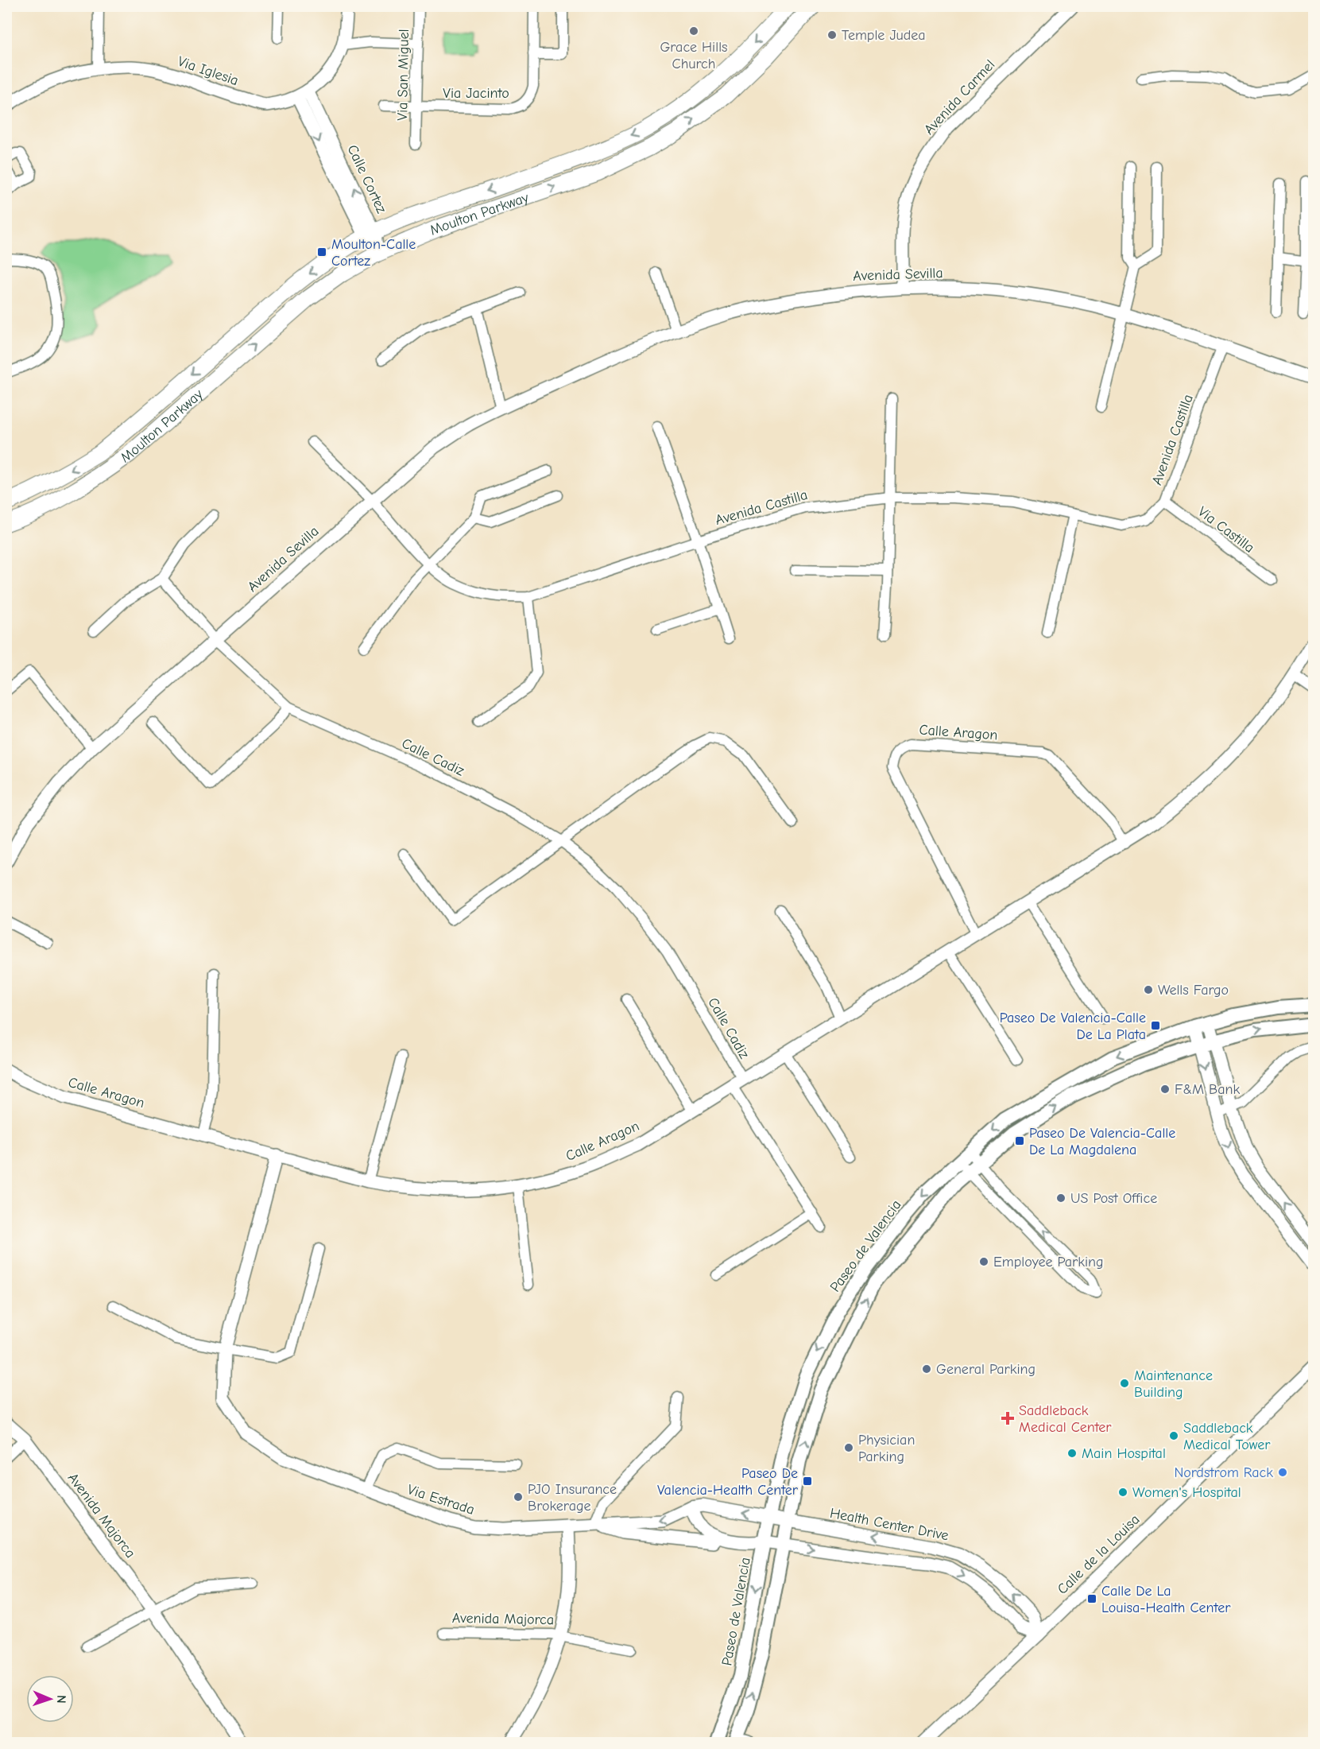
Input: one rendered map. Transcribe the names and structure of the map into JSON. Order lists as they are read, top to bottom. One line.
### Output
{"streets":{"main road":["Moulton Parkway","Paseo de Valencia"],"street":["Via Iglesia","Via San Miguel","Via Jacinto","Avenida Carmel","Calle Cortez","Avenida Sevilla","Avenida Castilla","Via Castilla","Calle Aragon","Calle Cadiz","Via Estrada","Avenida Majorca","Health Center Drive","Calle de la Louisa"]},"crossings":[["Via Iglesia","Calle Cortez"],["Via San Miguel","Via Jacinto"],["Avenida Carmel","Avenida Sevilla"],["Calle Cortez","Moulton Parkway"],["Avenida Sevilla","Avenida Castilla"],["Avenida Sevilla","Calle Cadiz"],["Avenida Castilla","Via Castilla"],["Calle Aragon","Calle Cadiz"],["Calle Aragon","Via Estrada"],["Paseo de Valencia","Via Estrada"],["Paseo de Valencia","Health Center Drive"],["Via Estrada","Avenida Majorca"],["Health Center Drive","Calle de la Louisa"]],"places":{"other":["Grace Hills Church","Temple Judea","Wells Fargo","F&M Bank","US Post Office","Employee Parking","General Parking","Maintenance Building","Saddleback Medical Tower","Physician Parking","Main Hospital","Nordstrom Rack","Women's Hospital","PJO Insurance Brokerage"],"transit":["Moulton-Calle Cortez","Paseo De Valencia-Calle De La Plata","Paseo De Valencia-Calle De La Magdalena","Paseo De Valencia-Health Center","Calle De La Louisa-Health Center"],"health":["Saddleback Medical Center"]},"north":"right"}
